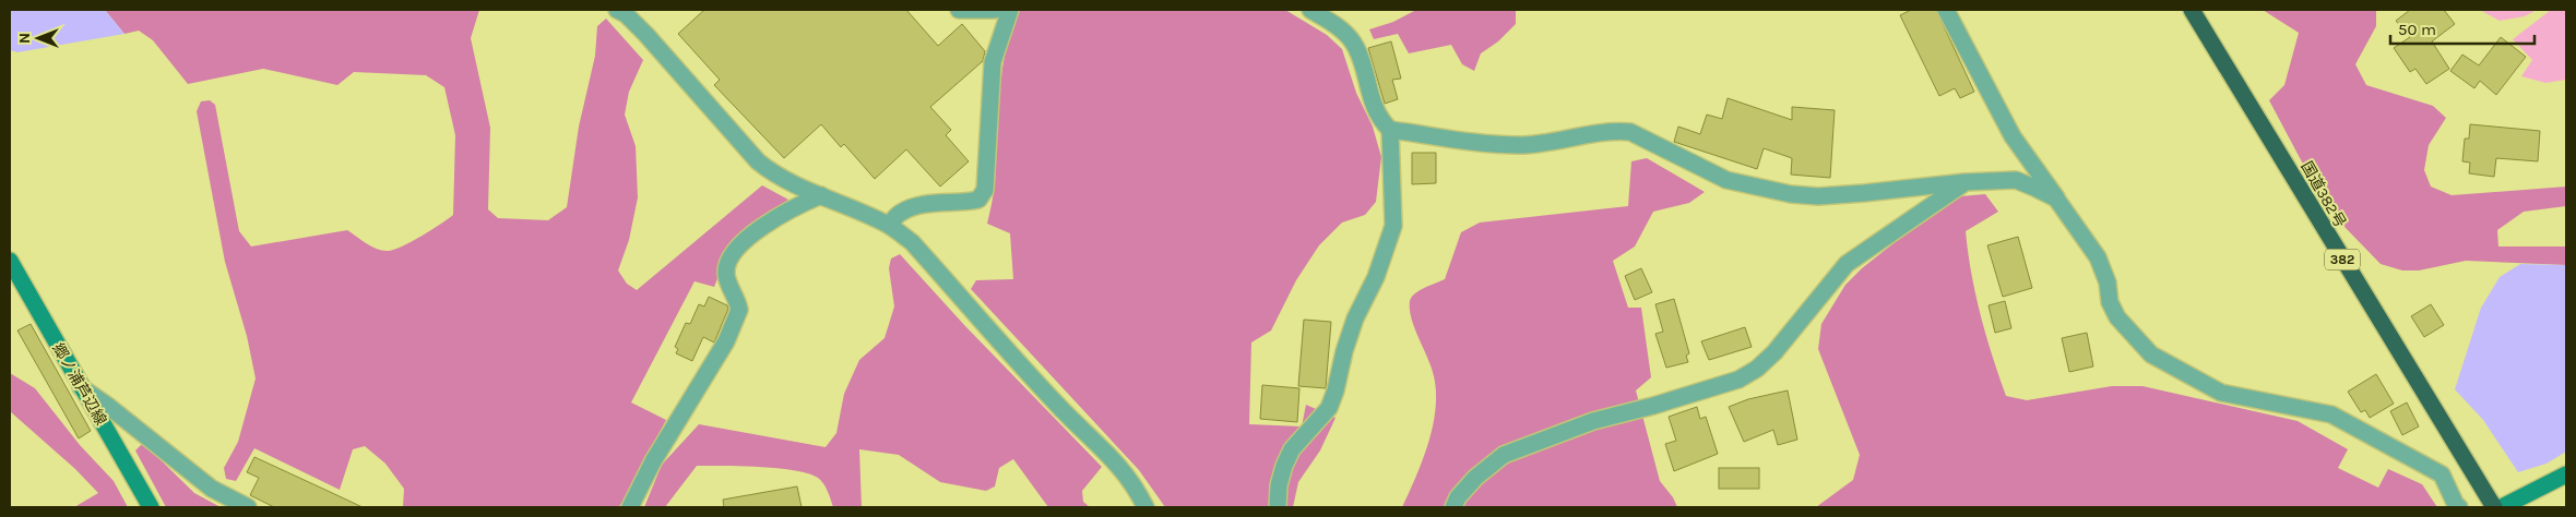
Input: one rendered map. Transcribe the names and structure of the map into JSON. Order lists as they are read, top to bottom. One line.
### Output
{"streets":{"highway":["国道382号","382"],"main road":["郷ノ浦芦辺線"]},"scale_bar":"50 m","north":"left"}
